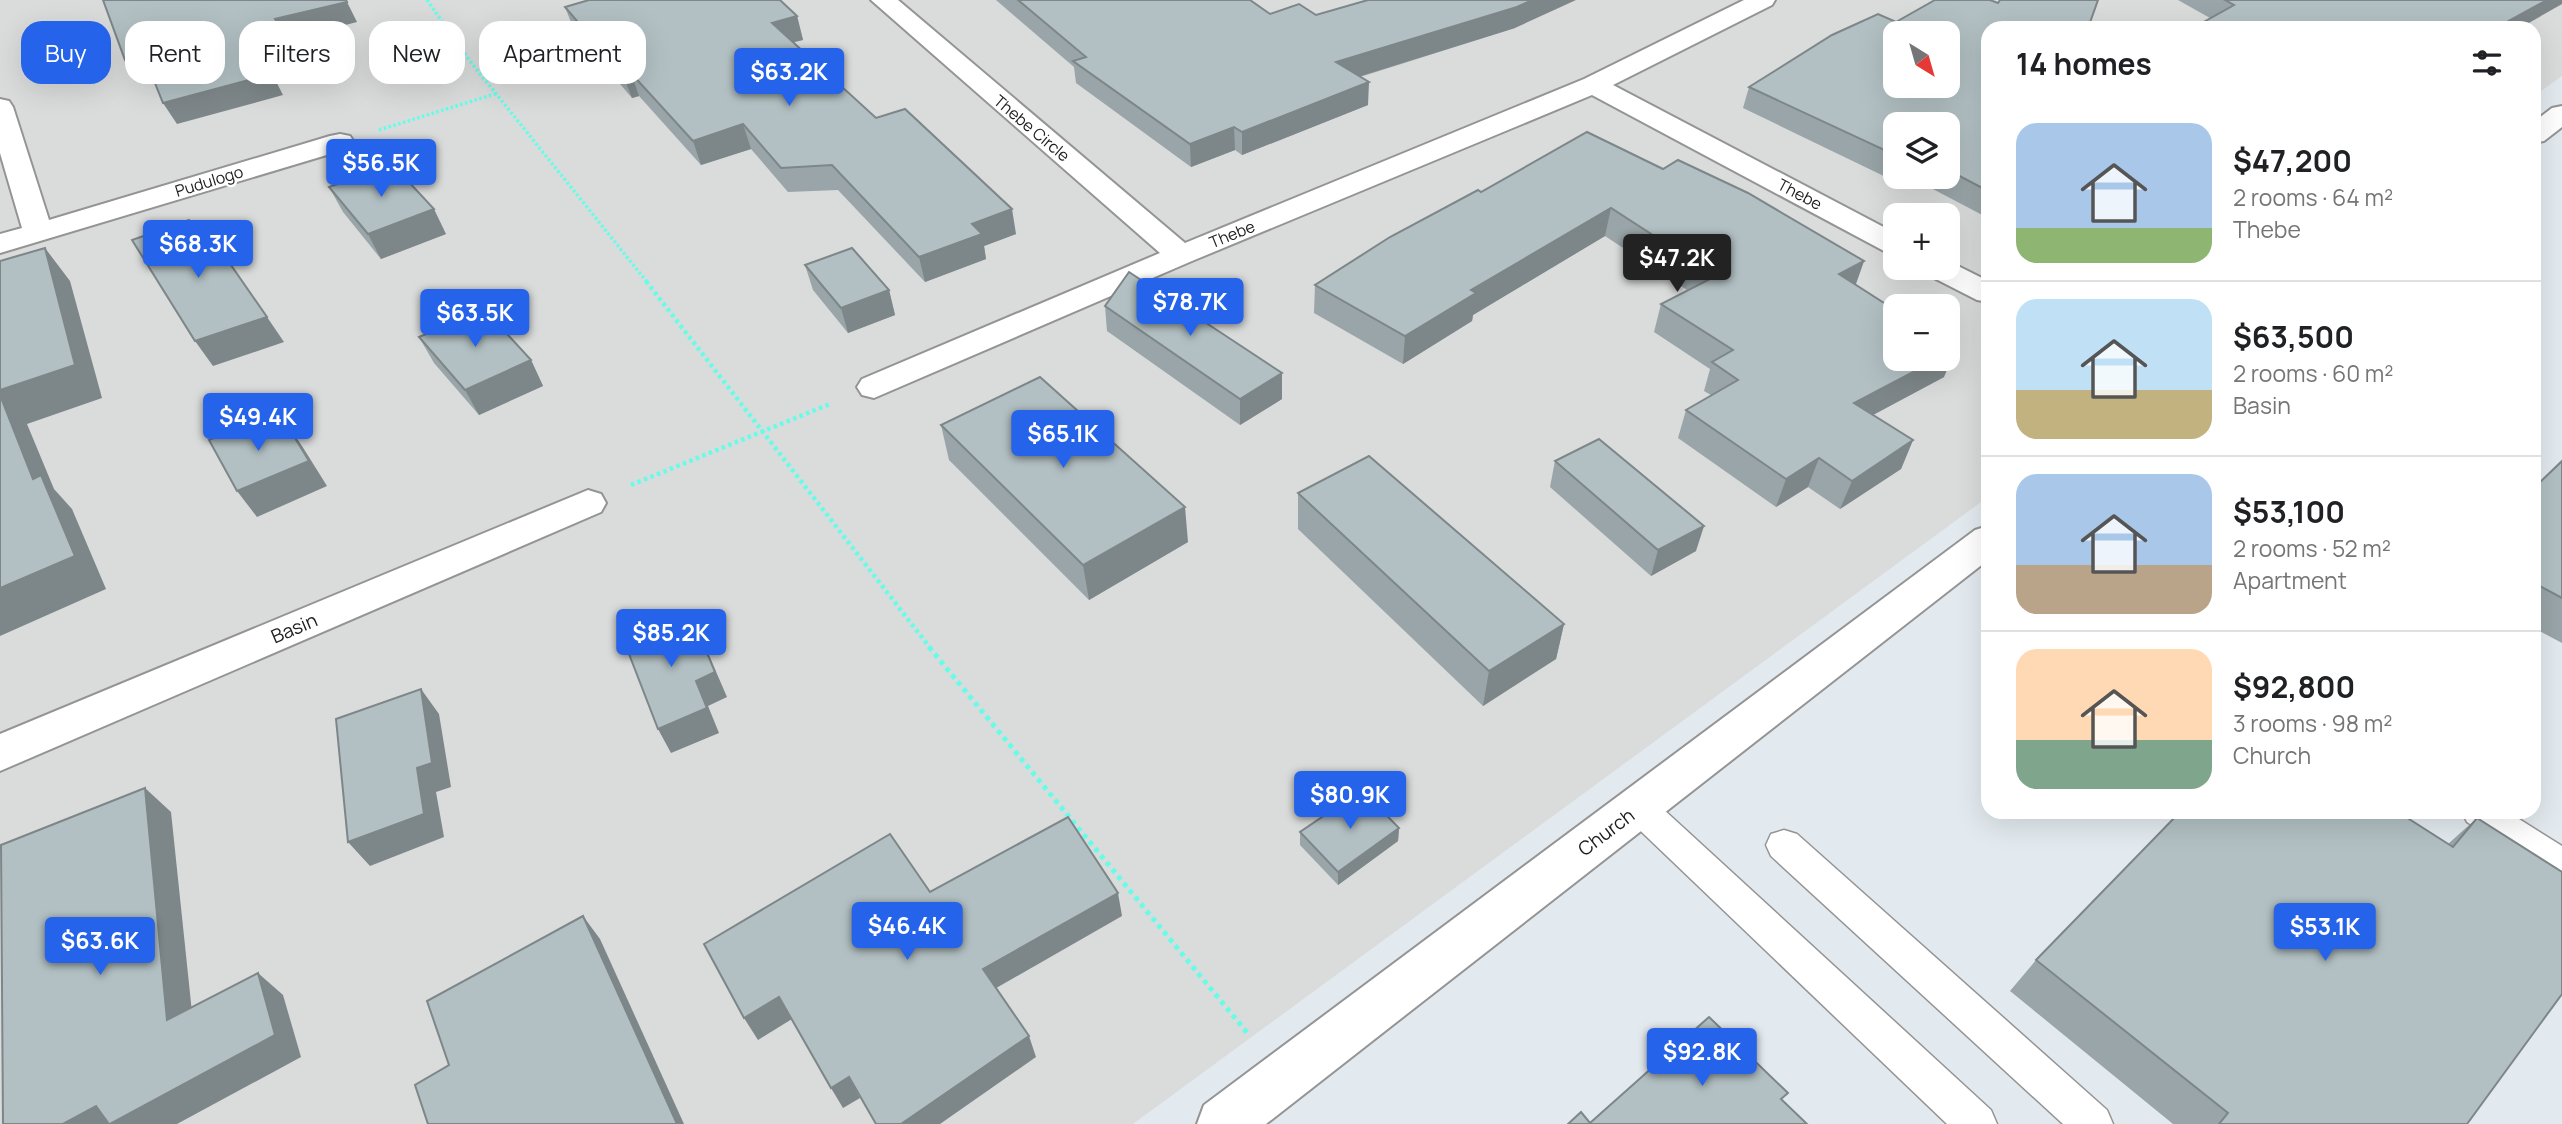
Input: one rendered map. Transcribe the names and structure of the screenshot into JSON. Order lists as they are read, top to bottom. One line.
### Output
{"streets":{"street":["Thebe Circle","Pudulogo","Thebe","Basin","Church"]},"crossings":[["Thebe Circle","Thebe"]],"north":"bottom right","page":{"map_buttons":["+","−"],"chip":["Buy","Rent","Filters","New","Apartment"],"heading":"14 homes","price":["$63.2K","$56.5K","$68.3K","$47.2K","$78.7K","$63.5K","$49.4K","$65.1K","$85.2K","$80.9K","$46.4K","$53.1K","$63.6K","$92.8K"],"list":[{"name":"$47,200","note":"2 rooms · 64 m² · Thebe"},{"name":"$63,500","note":"2 rooms · 60 m² · Basin"},{"name":"$53,100","note":"2 rooms · 52 m² · Apartment"},{"name":"$92,800","note":"3 rooms · 98 m² · Church"}]}}
